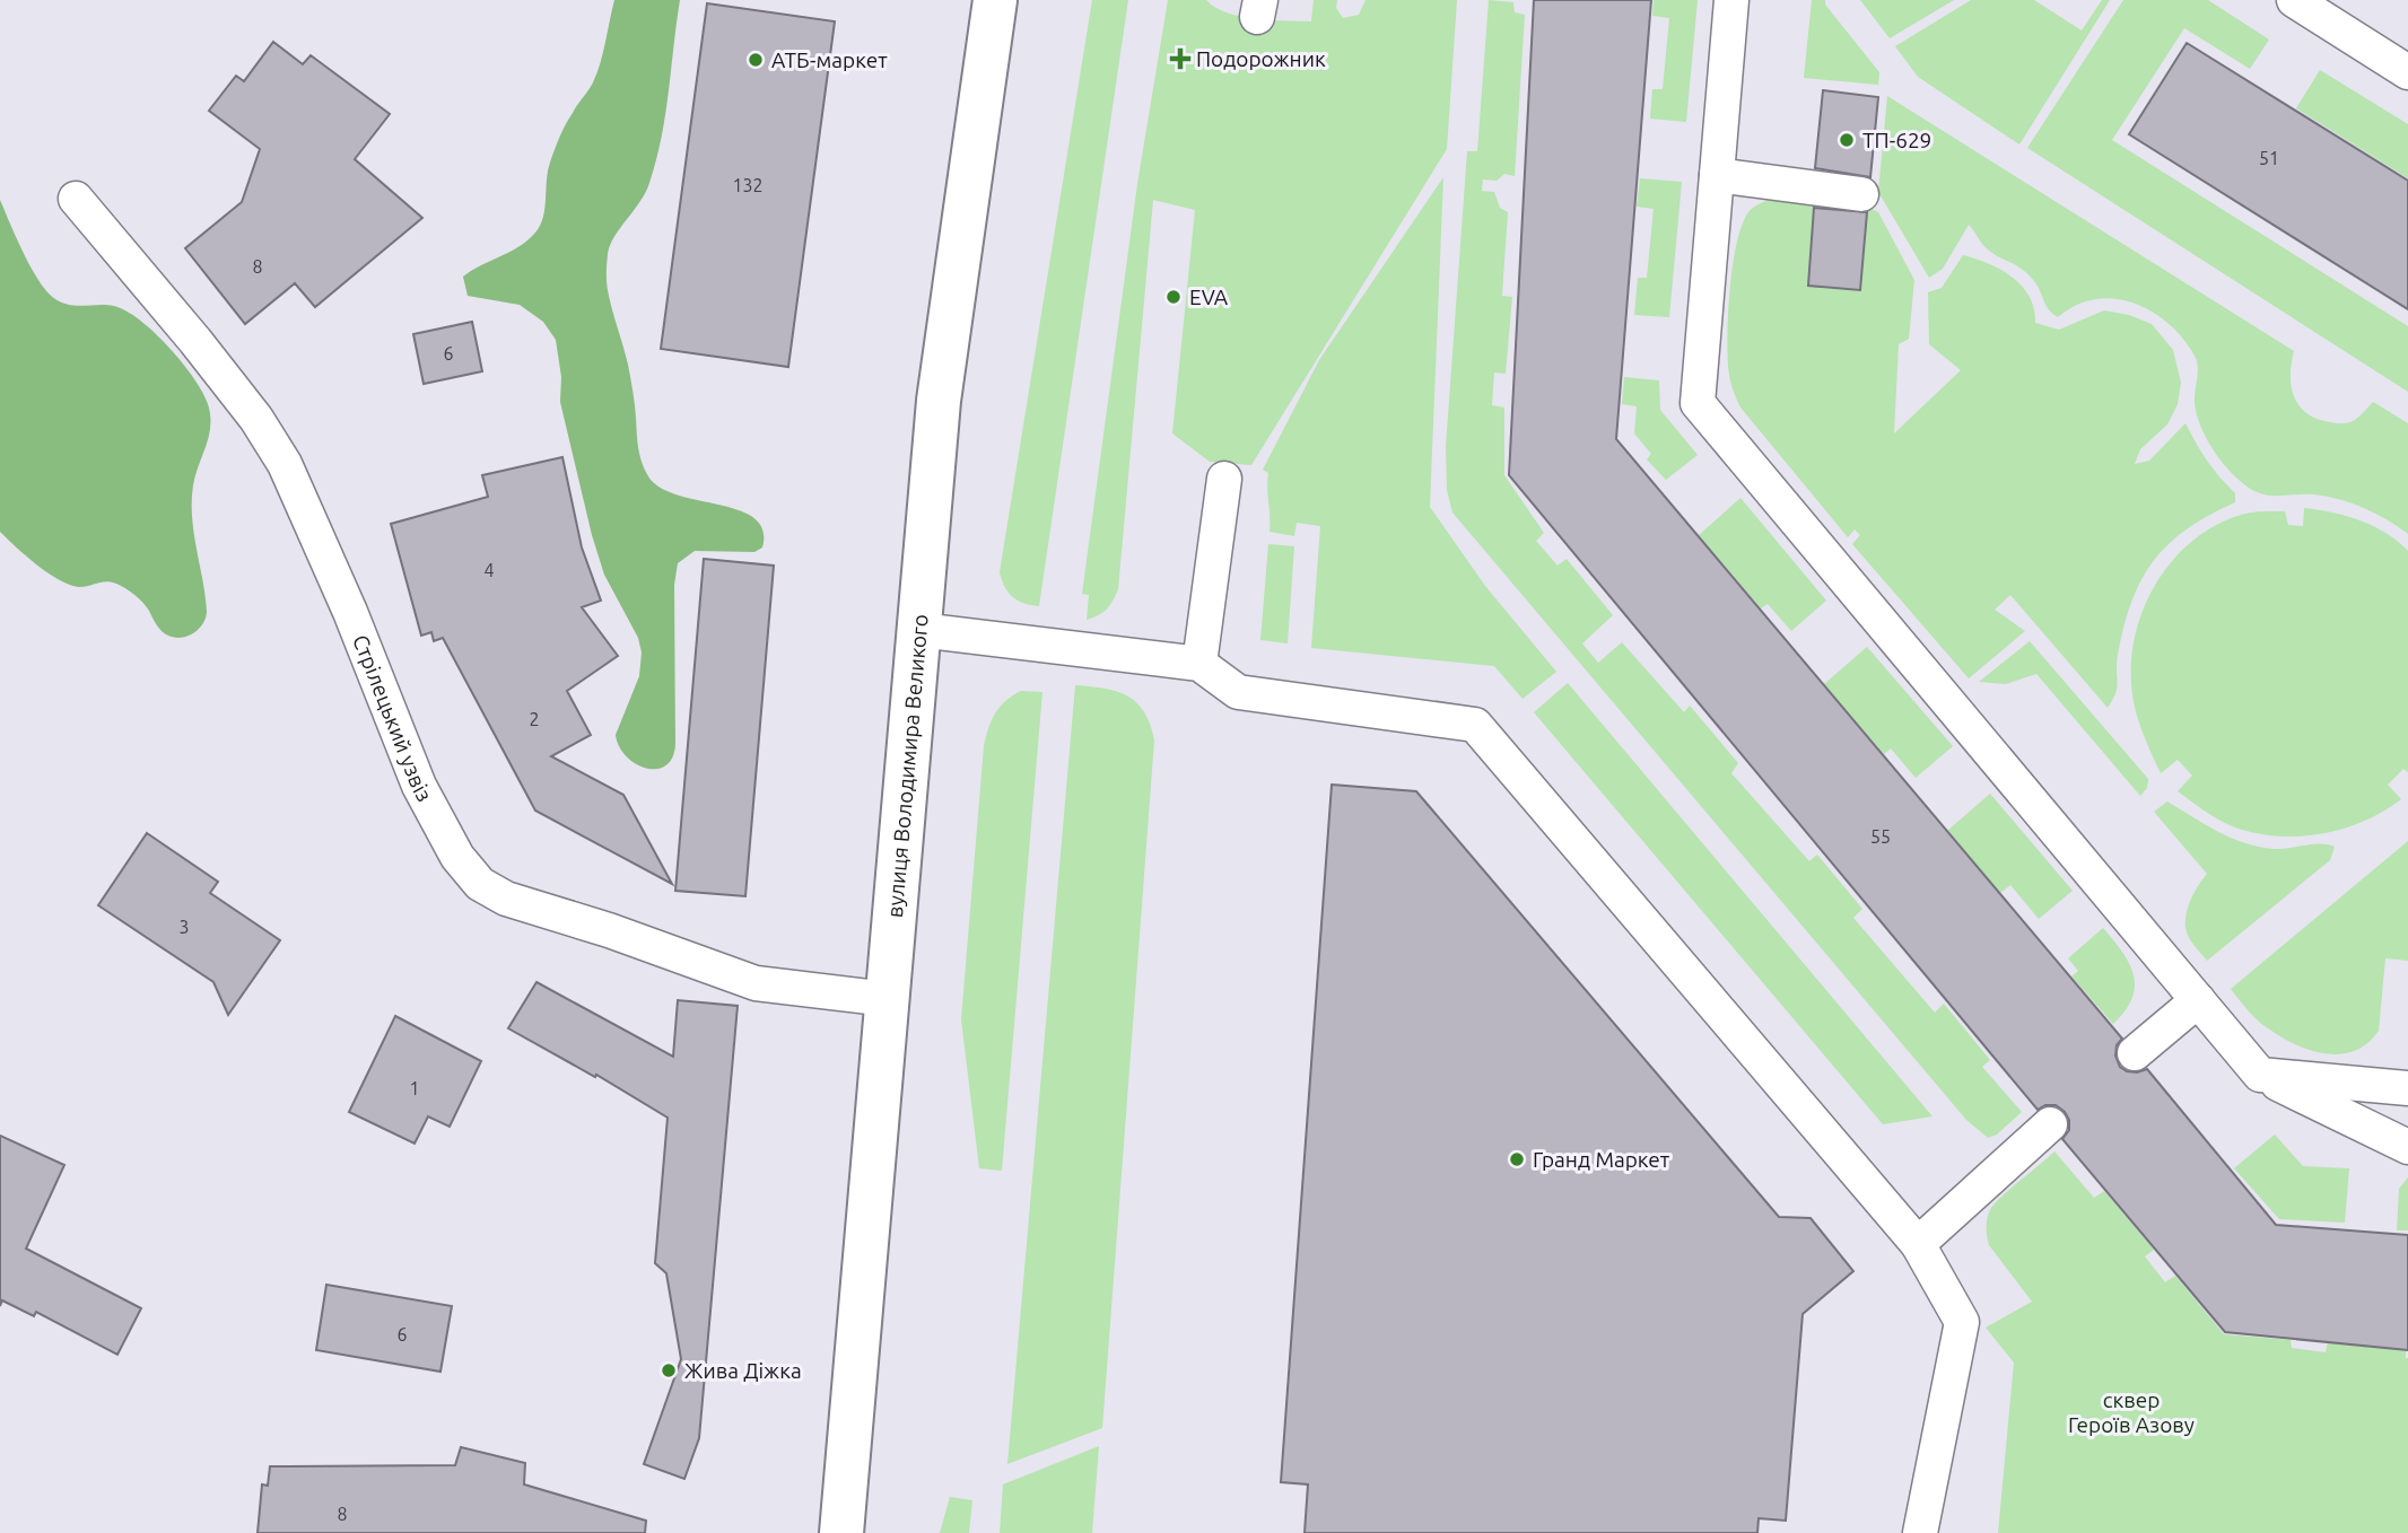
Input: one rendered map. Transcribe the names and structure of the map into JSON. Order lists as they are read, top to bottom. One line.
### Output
{"streets":{"main road":["вулиця Володимира Великого"],"lane":["Стрілецький узвіз"]},"crossings":[["Стрілецький узвіз","вулиця Володимира Великого"]],"parks":["сквер Героїв Азову"],"places":{"health":["Подорожник"],"other":["АТБ-маркет","ТП-629","EVA","Гранд Маркет","Жива Діжка"]},"house_numbers":["51","132","8","6","4","2","55","3","1","6","8"]}
